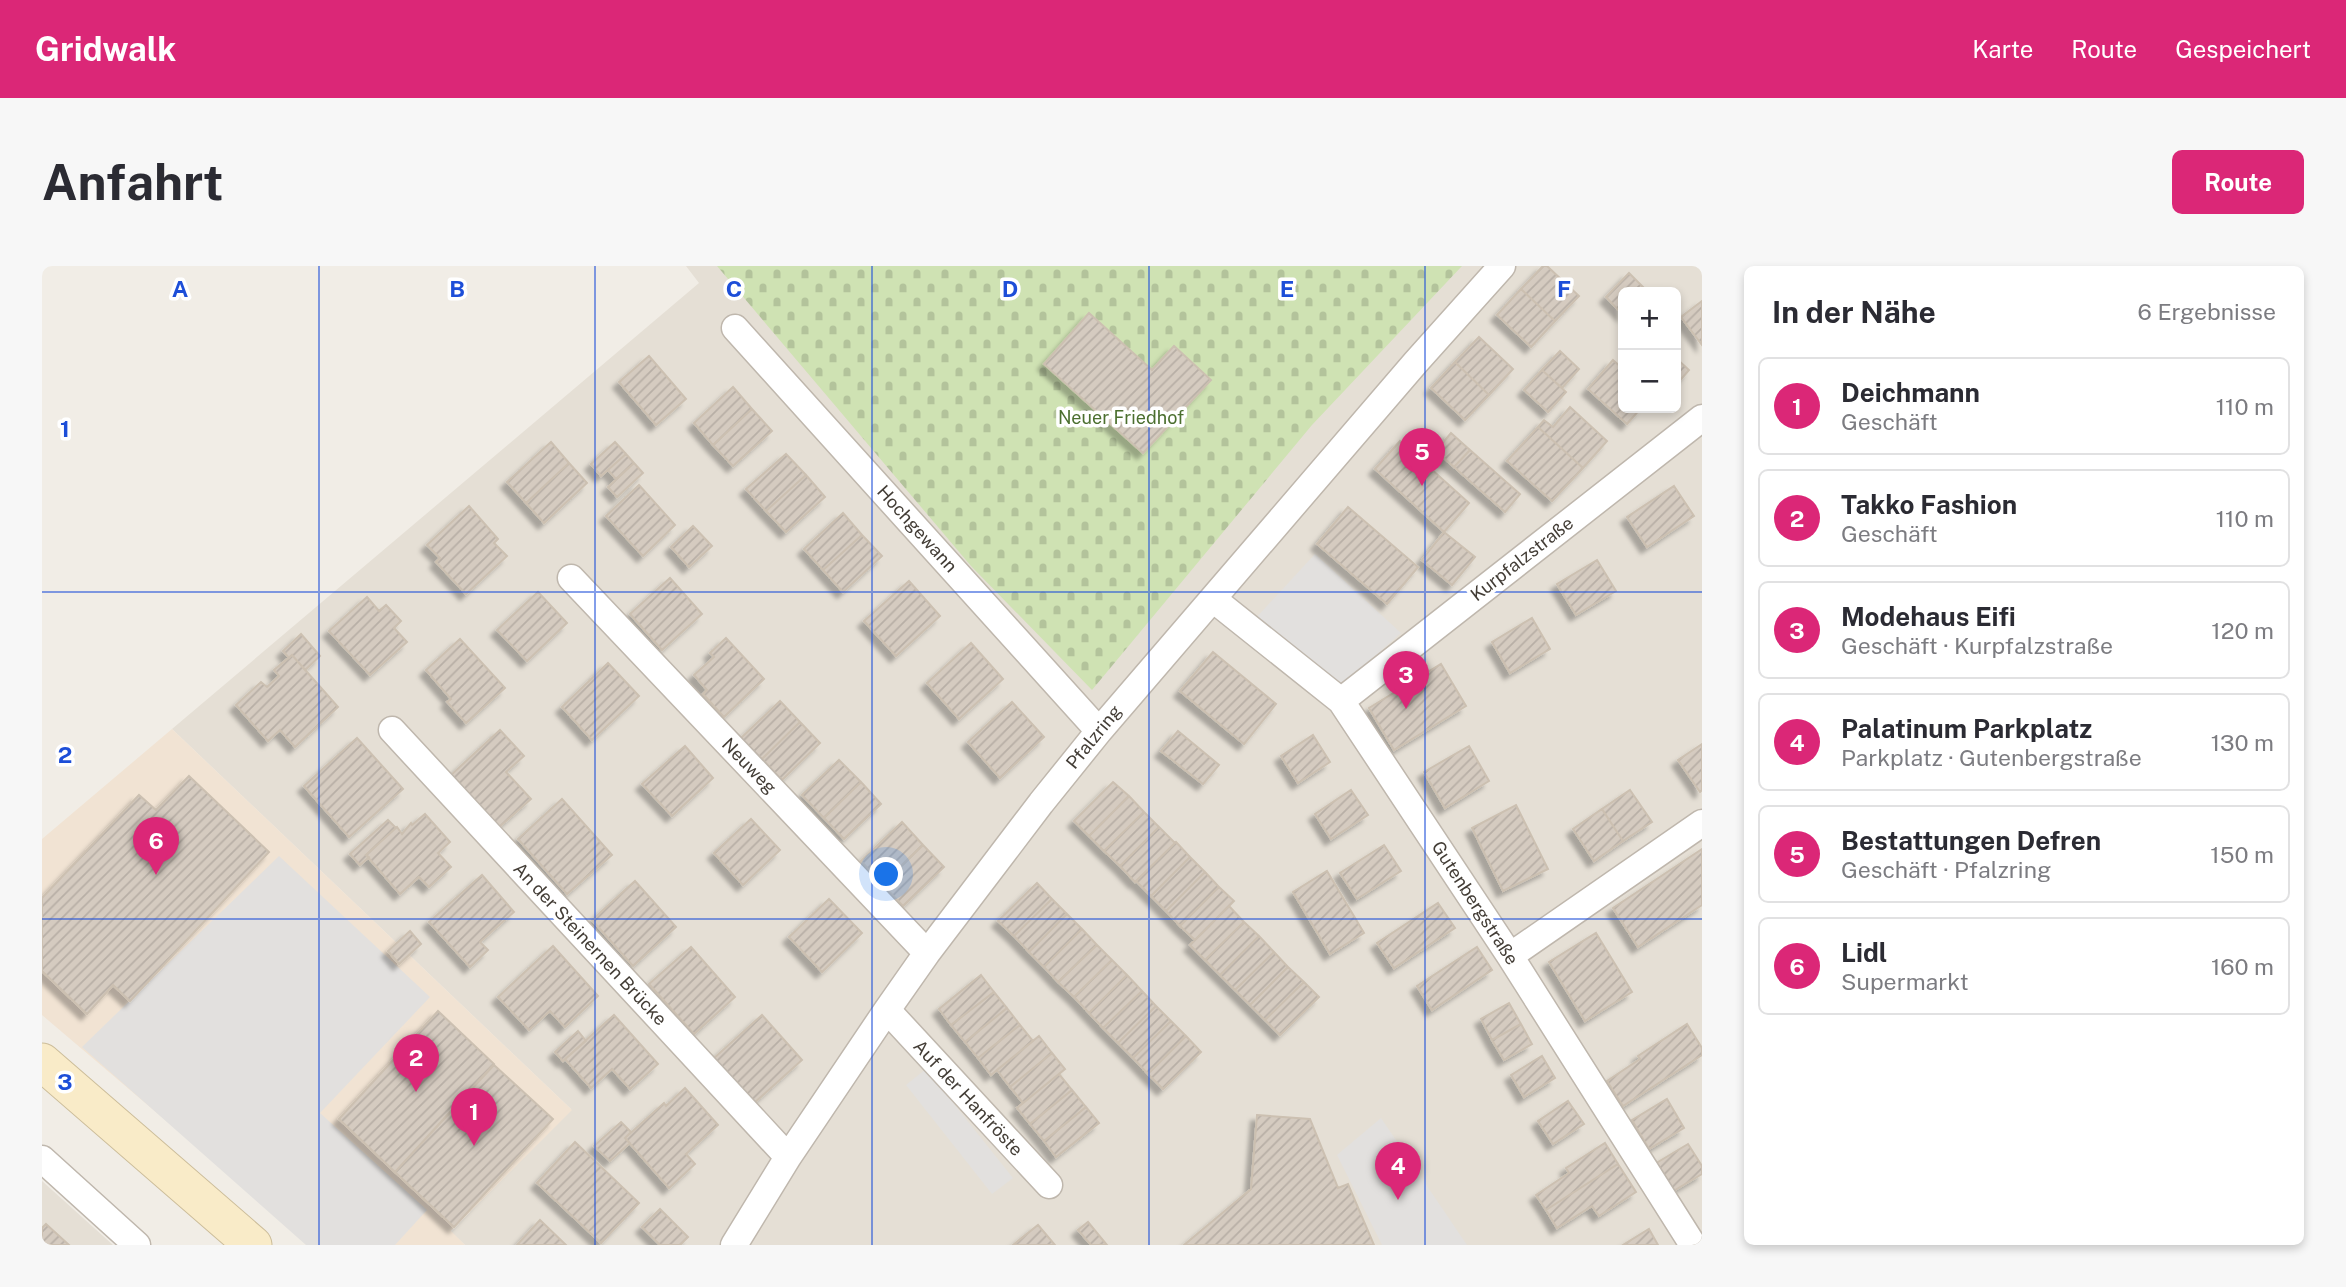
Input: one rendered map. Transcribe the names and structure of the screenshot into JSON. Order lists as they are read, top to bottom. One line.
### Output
{"streets":{"street":["Hochgewann","Kurpfalzstraße","Pfalzring","Neuweg","Gutenbergstraße","An der Steinernen Brücke","Auf der Hanfröste"]},"crossings":[["Hochgewann","Pfalzring"],["Kurpfalzstraße","Gutenbergstraße"],["Pfalzring","Neuweg"],["Pfalzring","Gutenbergstraße"],["Pfalzring","An der Steinernen Brücke"],["Pfalzring","Auf der Hanfröste"]],"parks":["Neuer Friedhof"],"page":{"header":"Gridwalk","nav":["Karte","Route","Gespeichert"],"buttons":"Route","title":"Anfahrt","heading":["In der Nähe","6 Ergebnisse"],"map_buttons":["+","−"],"list":[{"mark":"1","name":"Deichmann","note":"Geschäft","value":"110 m"},{"mark":"2","name":"Takko Fashion","note":"Geschäft","value":"110 m"},{"mark":"3","name":"Modehaus Eifi","note":"Geschäft · Kurpfalzstraße","value":"120 m"},{"mark":"4","name":"Palatinum Parkplatz","note":"Parkplatz · Gutenbergstraße","value":"130 m"},{"mark":"5","name":"Bestattungen Defren","note":"Geschäft · Pfalzring","value":"150 m"},{"mark":"6","name":"Lidl","note":"Supermarkt","value":"160 m"}],"pins":["5","3","6","2","1","4"]},"grid":{"columns":["A","B","C","D","E","F"],"rows":["1","2","3"]}}
